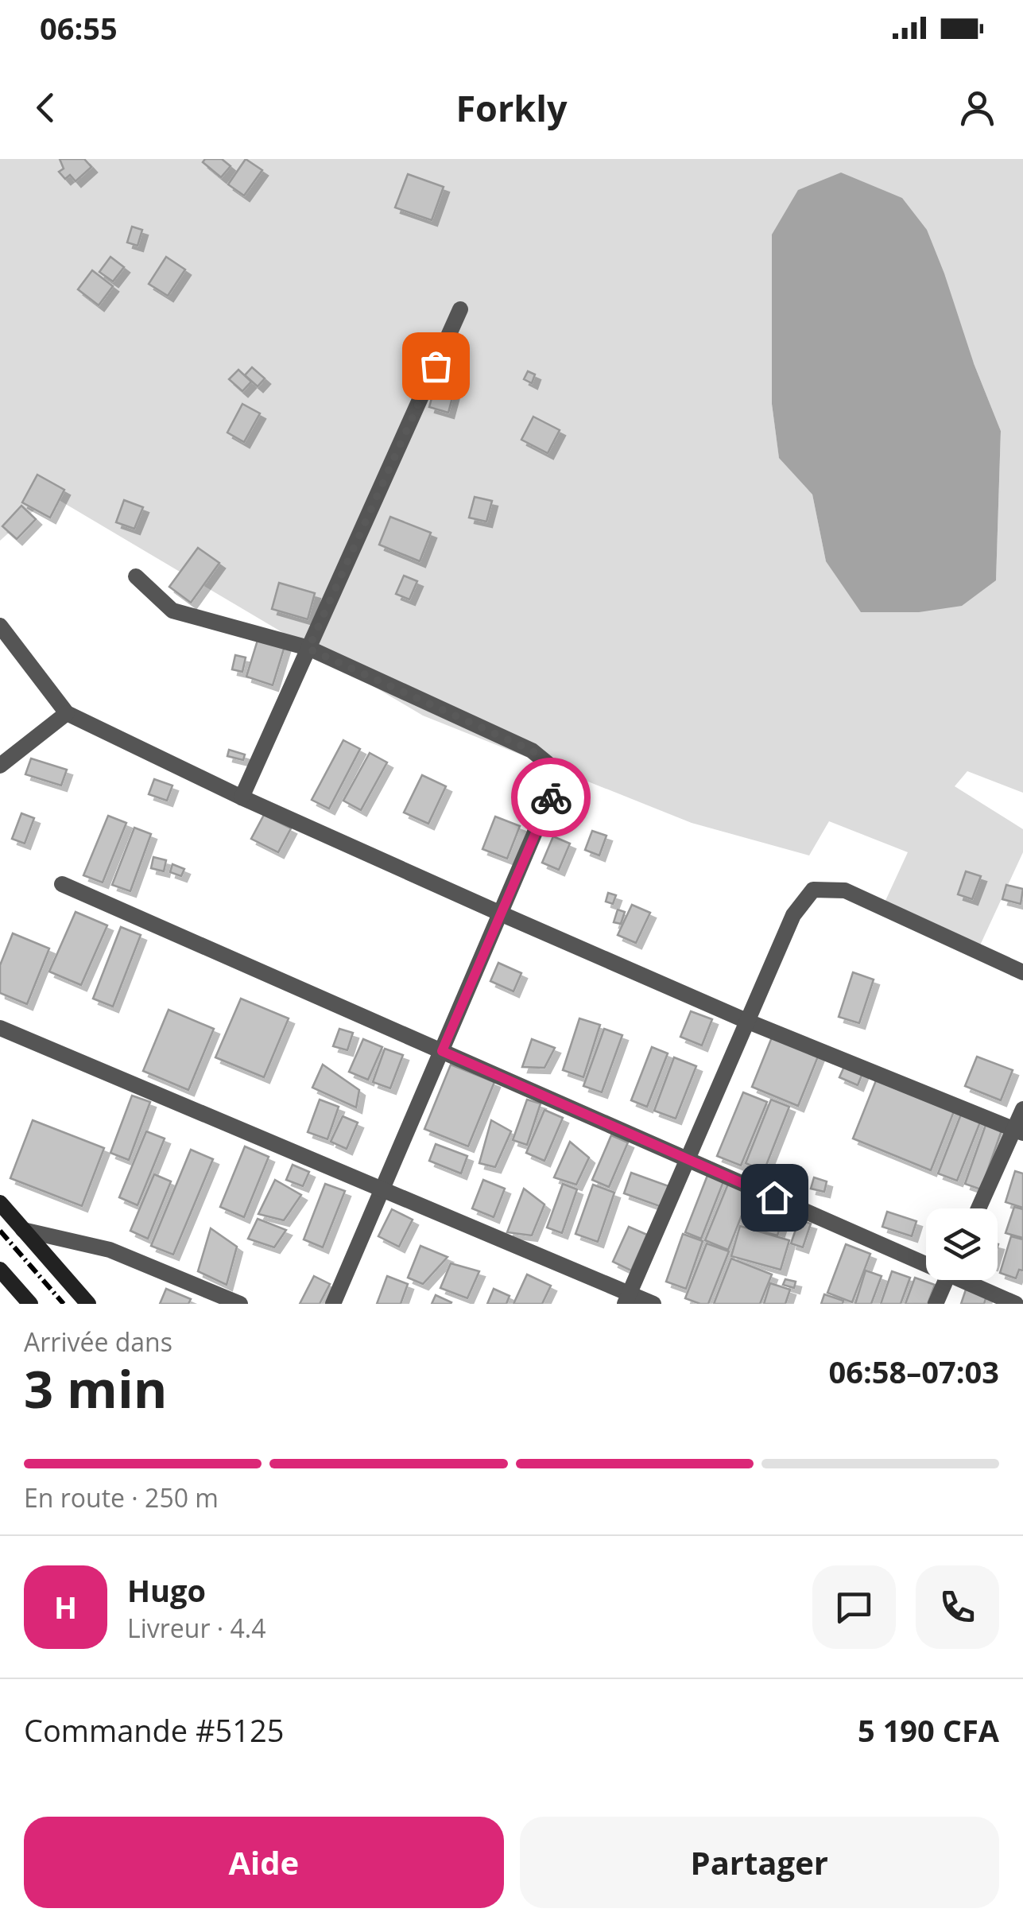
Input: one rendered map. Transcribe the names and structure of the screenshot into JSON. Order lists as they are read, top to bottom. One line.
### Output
{"page":{"status":"06:55","header":"Forkly","heading":["3 min","Arrivée dans","06:58–07:03"],"panel":["Hugo","Livreur · 4.4","Commande #5125","5 190 CFA"],"bar":"En route · 250 m","round":"H","buttons":["Aide","Partager"]}}
